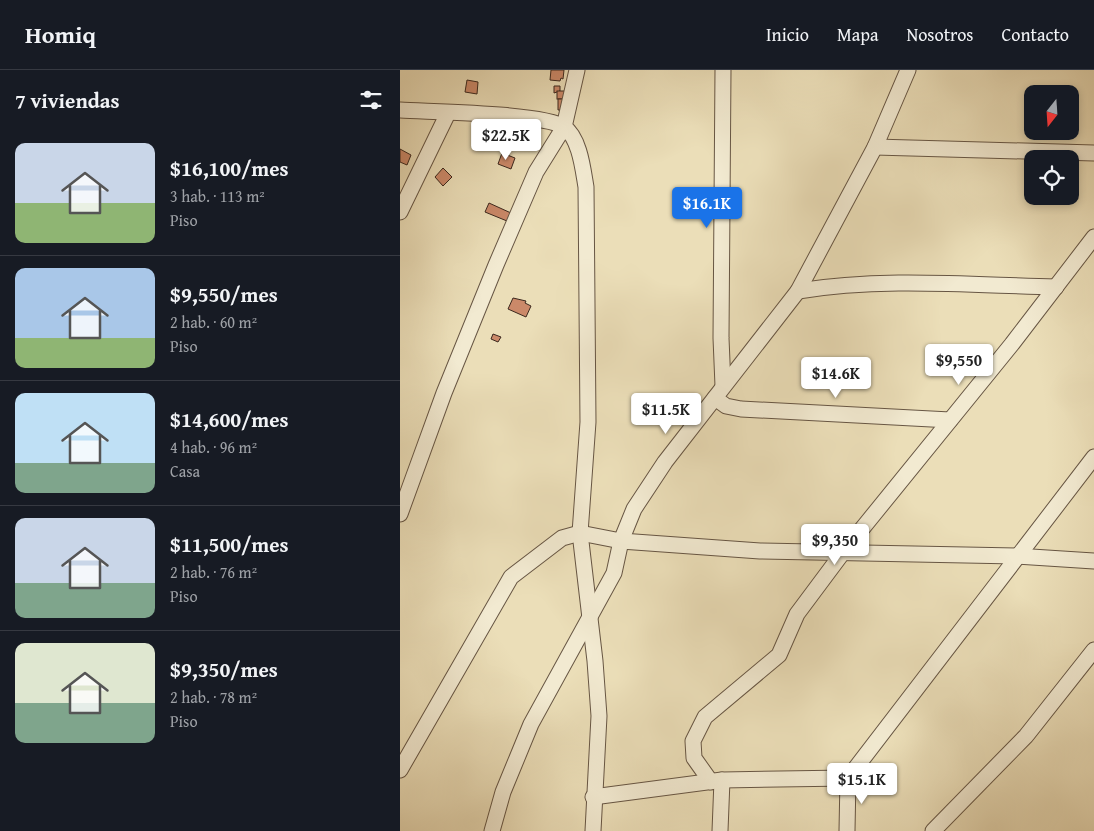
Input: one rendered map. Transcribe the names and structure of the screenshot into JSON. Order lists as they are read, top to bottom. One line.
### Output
{"north":"bottom","page":{"header":"Homiq","nav":["Inicio","Mapa","Nosotros","Contacto"],"heading":"7 viviendas","price":["$22.5K","$16.1K","$9,550","$14.6K","$11.5K","$9,350","$15.1K"],"list":[{"name":"$16,100/mes","note":"3 hab. · 113 m² · Piso"},{"name":"$9,550/mes","note":"2 hab. · 60 m² · Piso"},{"name":"$14,600/mes","note":"4 hab. · 96 m² · Casa"},{"name":"$11,500/mes","note":"2 hab. · 76 m² · Piso"},{"name":"$9,350/mes","note":"2 hab. · 78 m² · Piso"}]}}
